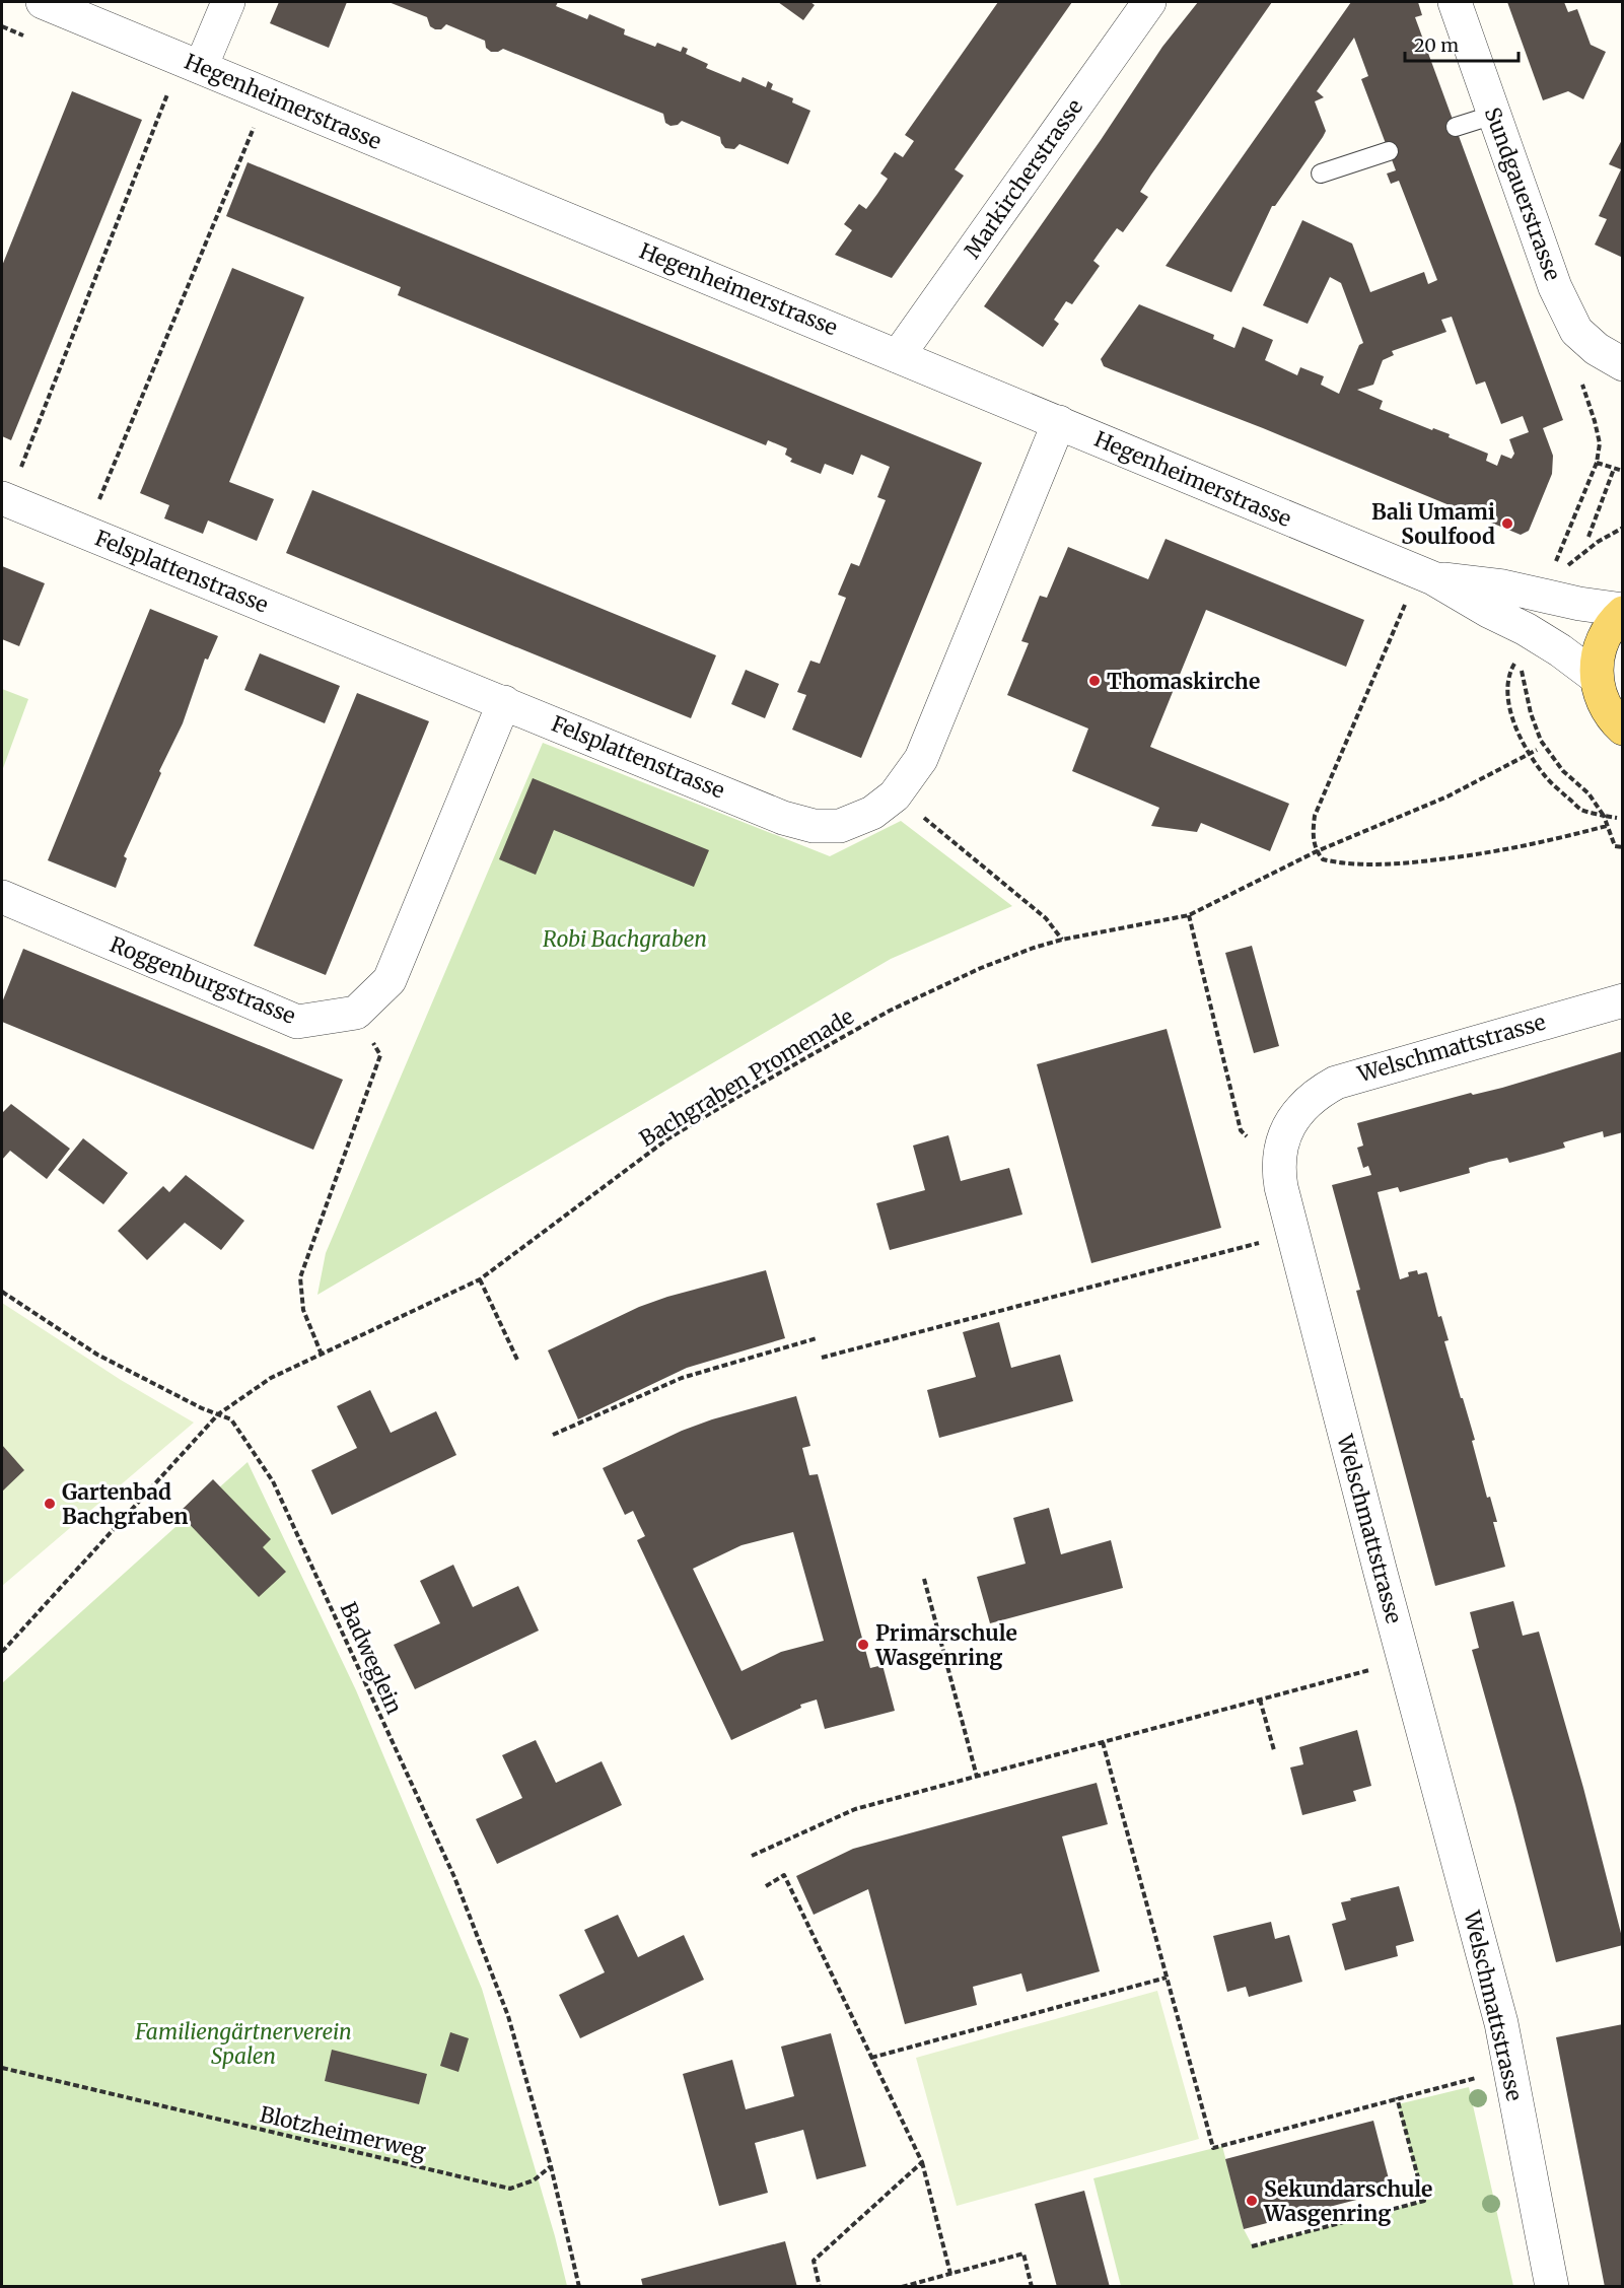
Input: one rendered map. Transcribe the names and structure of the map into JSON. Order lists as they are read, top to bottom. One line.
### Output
{"streets":{"street":["Hegenheimerstrasse","Markircherstrasse","Sundgauerstrasse","Felsplattenstrasse","Roggenburgstrasse","Welschmattstrasse"],"path":["Bachgraben Promenade","Badweglein","Blotzheimerweg"]},"crossings":[["Hegenheimerstrasse","Markircherstrasse"],["Hegenheimerstrasse","Felsplattenstrasse"],["Bachgraben Promenade","Badweglein"],["Badweglein","Blotzheimerweg"]],"parks":["Robi Bachgraben","Familiengärtnerverein Spalen"],"places":["Bali Umami Soulfood","Thomaskirche","Gartenbad Bachgraben","Primarschule Wasgenring","Sekundarschule Wasgenring"],"scale_bar":"20 m"}
